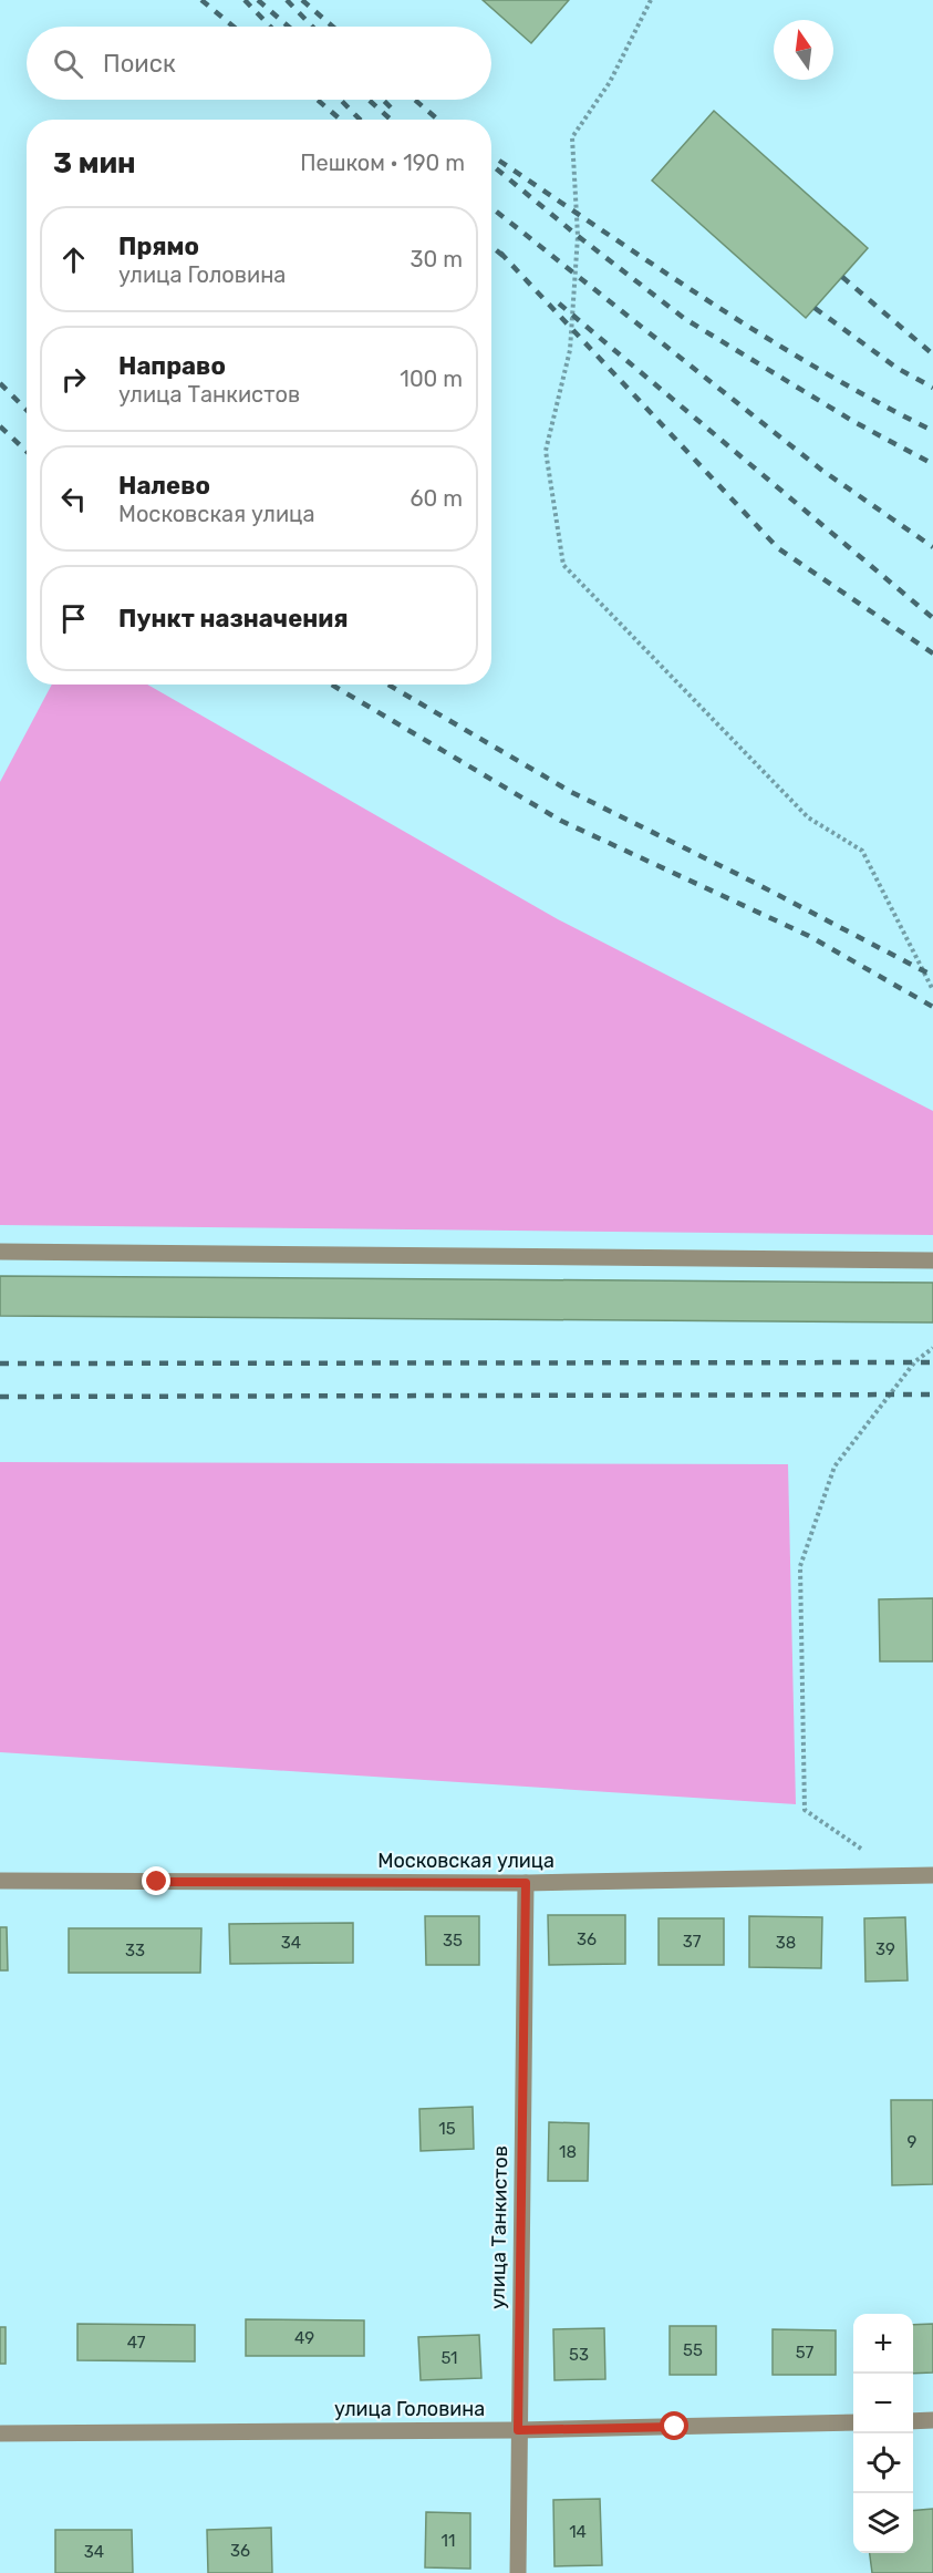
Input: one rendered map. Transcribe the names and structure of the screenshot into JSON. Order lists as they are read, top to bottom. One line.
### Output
{"streets":{"street":["Московская улица","улица Танкистов","улица Головина"]},"crossings":[["Московская улица","улица Танкистов"],["улица Танкистов","улица Головина"]],"house_numbers":["36","35","37","34","38","39","33","15","9","18","49","47","55","57","53","51","14","11","36","34"],"north":"top","page":{"search":"Поиск","heading":["3 мин","Пешком · 190 m"],"list":[["Прямо","улица Головина","30 m"],["Направо","улица Танкистов","100 m"],["Налево","Московская улица","60 m"],"Пункт назначения"],"map_buttons":["+","−"]}}
